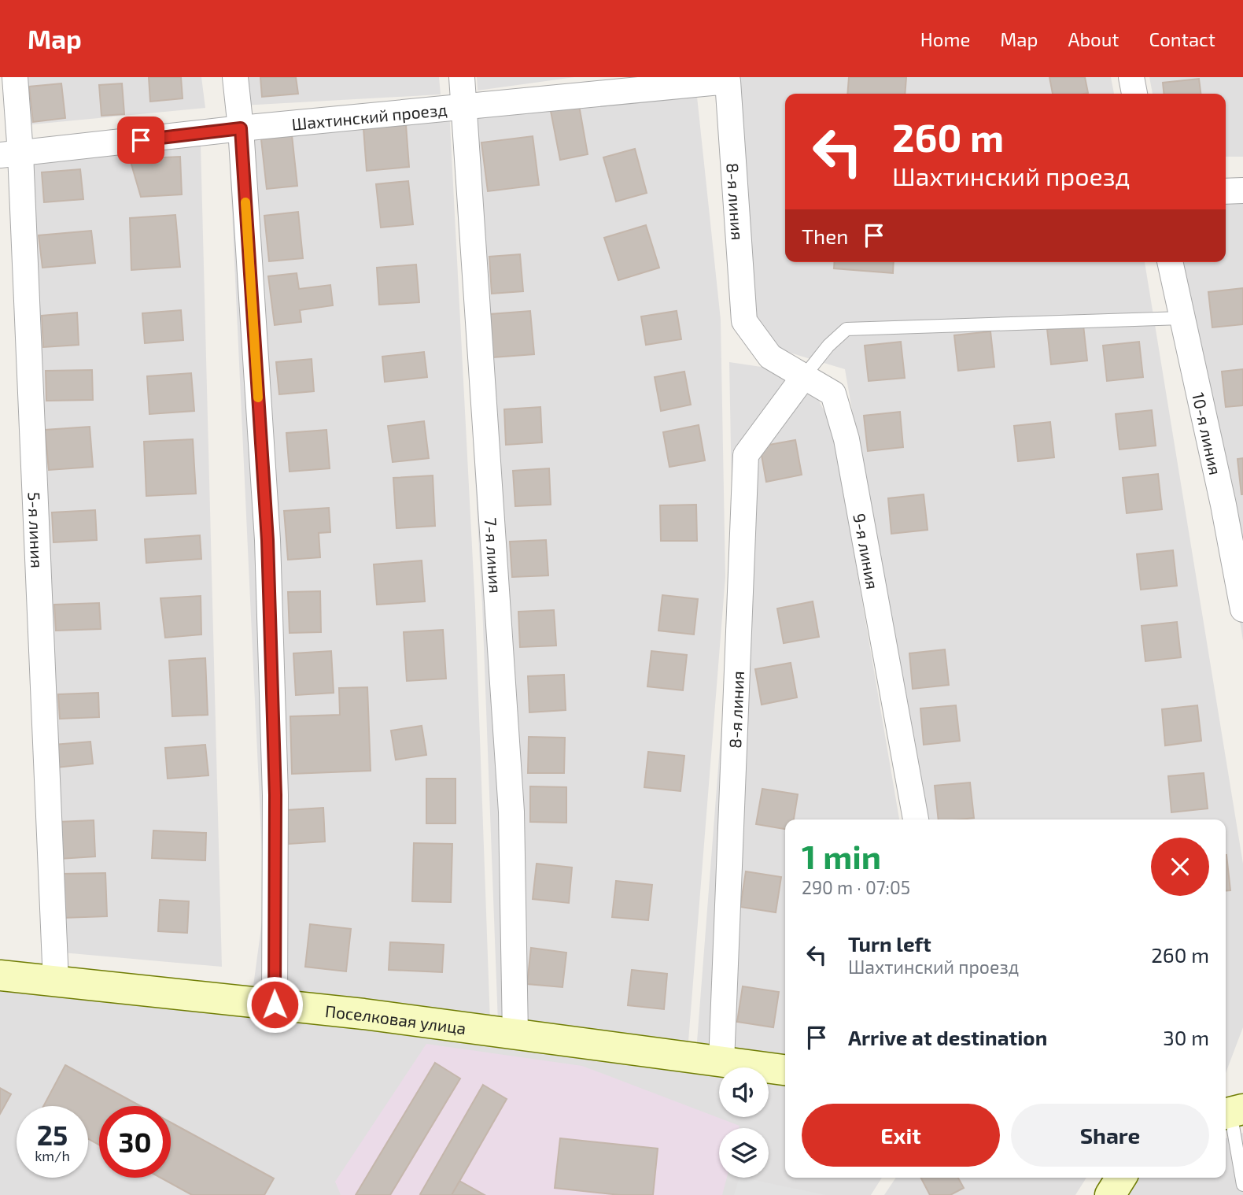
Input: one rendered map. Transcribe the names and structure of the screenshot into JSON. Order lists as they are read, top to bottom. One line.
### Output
{"streets":{"street":["Шахтинский проезд","8-я линия","10-я линия","5-я линия","9-я линия","7-я линия","Поселковая улица"]},"crossings":[["Шахтинский проезд","8-я линия"],["Шахтинский проезд","5-я линия"],["Шахтинский проезд","7-я линия"],["8-я линия","9-я линия"],["8-я линия","Поселковая улица"],["5-я линия","Поселковая улица"],["7-я линия","Поселковая улица"]],"page":{"header":"Map","nav":["Home","Map","About","Contact"],"turn":["260 m","Шахтинский проезд"],"then":"Then","heading":["1 min","290 m · 07:05"],"list":[{"name":"Turn left","note":"Шахтинский проезд","value":"260 m"},{"name":"Arrive at destination","value":"30 m"}],"buttons":["Exit","Share"],"speed":"25 km/h","limit":"30"}}
